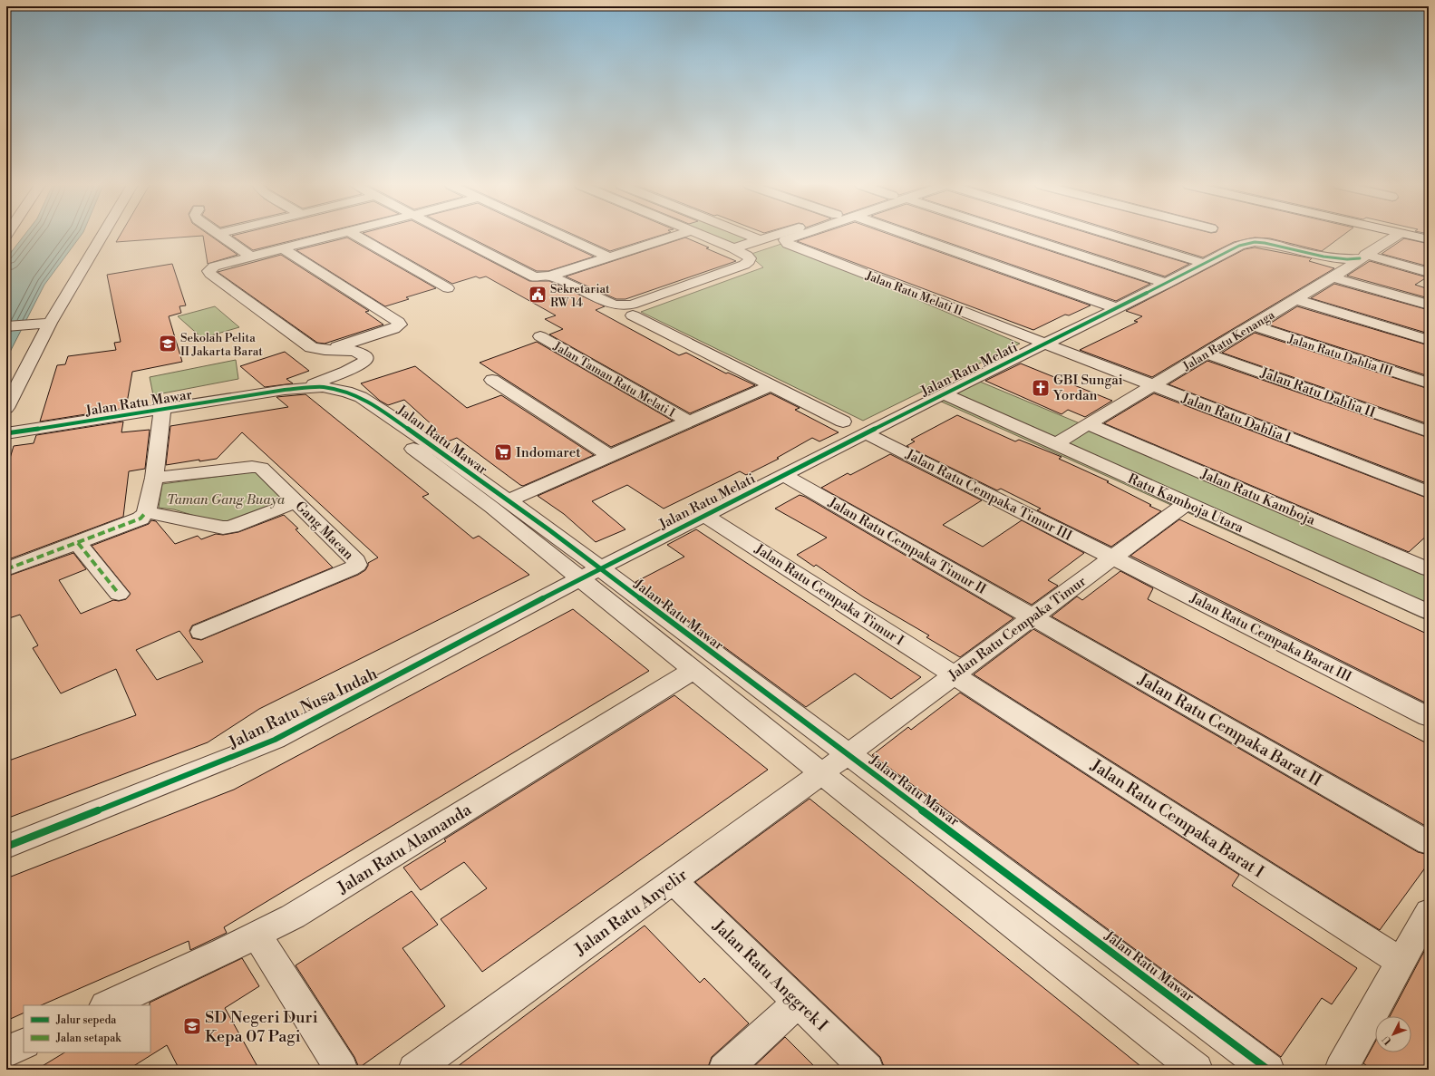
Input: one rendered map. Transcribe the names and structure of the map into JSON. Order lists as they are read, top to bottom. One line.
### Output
{"streets":{"street":["Jalan Ratu Melati II","Jalan Ratu Kenanga","Jalan Ratu Dahlia III","Jalan Ratu Melati","Jalan Taman Ratu Melati I","Jalan Ratu Dahlia II","Jalan Ratu Mawar","Jalan Ratu Dahlia I","Jalan Ratu Cempaka Timur III","Jalan Ratu Kamboja","Ratu Kamboja Utara","Gang Macan","Jalan Ratu Cempaka Timur II","Jalan Ratu Cempaka Timur I","Jalan Ratu Cempaka Timur","Jalan Ratu Cempaka Barat III","Jalan Ratu Nusa Indah","Jalan Ratu Cempaka Barat II","Jalan Ratu Cempaka Barat I","Jalan Ratu Alamanda","Jalan Ratu Anyelir","Jalan Ratu Anggrek I"]},"crossings":[["Jalan Ratu Melati II","Jalan Ratu Melati"],["Jalan Ratu Melati II","Jalan Ratu Dahlia I"],["Jalan Ratu Kenanga","Jalan Ratu Dahlia III"],["Jalan Ratu Kenanga","Jalan Ratu Melati"],["Jalan Ratu Kenanga","Jalan Ratu Dahlia II"],["Jalan Ratu Kenanga","Jalan Ratu Dahlia I"],["Jalan Ratu Kenanga","Jalan Ratu Kamboja"],["Jalan Ratu Kenanga","Ratu Kamboja Utara"],["Jalan Ratu Melati","Jalan Ratu Mawar"],["Jalan Ratu Melati","Jalan Ratu Dahlia I"],["Jalan Ratu Melati","Jalan Ratu Cempaka Timur III"],["Jalan Ratu Melati","Ratu Kamboja Utara"],["Jalan Ratu Melati","Jalan Ratu Cempaka Timur II"],["Jalan Ratu Melati","Jalan Ratu Cempaka Timur I"],["Jalan Ratu Melati","Jalan Ratu Nusa Indah"],["Jalan Taman Ratu Melati I","Jalan Ratu Mawar"],["Jalan Ratu Mawar","Jalan Ratu Cempaka Timur"],["Jalan Ratu Mawar","Jalan Ratu Nusa Indah"],["Jalan Ratu Mawar","Jalan Ratu Alamanda"],["Jalan Ratu Mawar","Jalan Ratu Anyelir"],["Jalan Ratu Cempaka Timur III","Jalan Ratu Cempaka Timur"],["Jalan Ratu Cempaka Timur III","Jalan Ratu Cempaka Barat III"],["Ratu Kamboja Utara","Jalan Ratu Cempaka Timur"],["Jalan Ratu Cempaka Timur II","Jalan Ratu Cempaka Timur"],["Jalan Ratu Cempaka Timur II","Jalan Ratu Cempaka Barat II"],["Jalan Ratu Cempaka Timur I","Jalan Ratu Cempaka Timur"],["Jalan Ratu Cempaka Timur I","Jalan Ratu Cempaka Barat I"],["Jalan Ratu Cempaka Timur","Jalan Ratu Cempaka Barat III"],["Jalan Ratu Cempaka Timur","Jalan Ratu Cempaka Barat II"],["Jalan Ratu Cempaka Timur","Jalan Ratu Cempaka Barat I"],["Jalan Ratu Cempaka Timur","Jalan Ratu Anyelir"],["Jalan Ratu Anyelir","Jalan Ratu Anggrek I"]],"parks":["Taman Gang Buaya"],"places":{"public building":["Sekretariat RW 14"],"school or university":["Sekolah Pelita II Jakarta Barat","SD Negeri Duri Kepa 07 Pagi"],"church":["GBI Sungai Yordan"],"supermarket":["Indomaret"]},"legend":["Jalur sepeda","Jalan setapak"],"north":"bottom left"}
